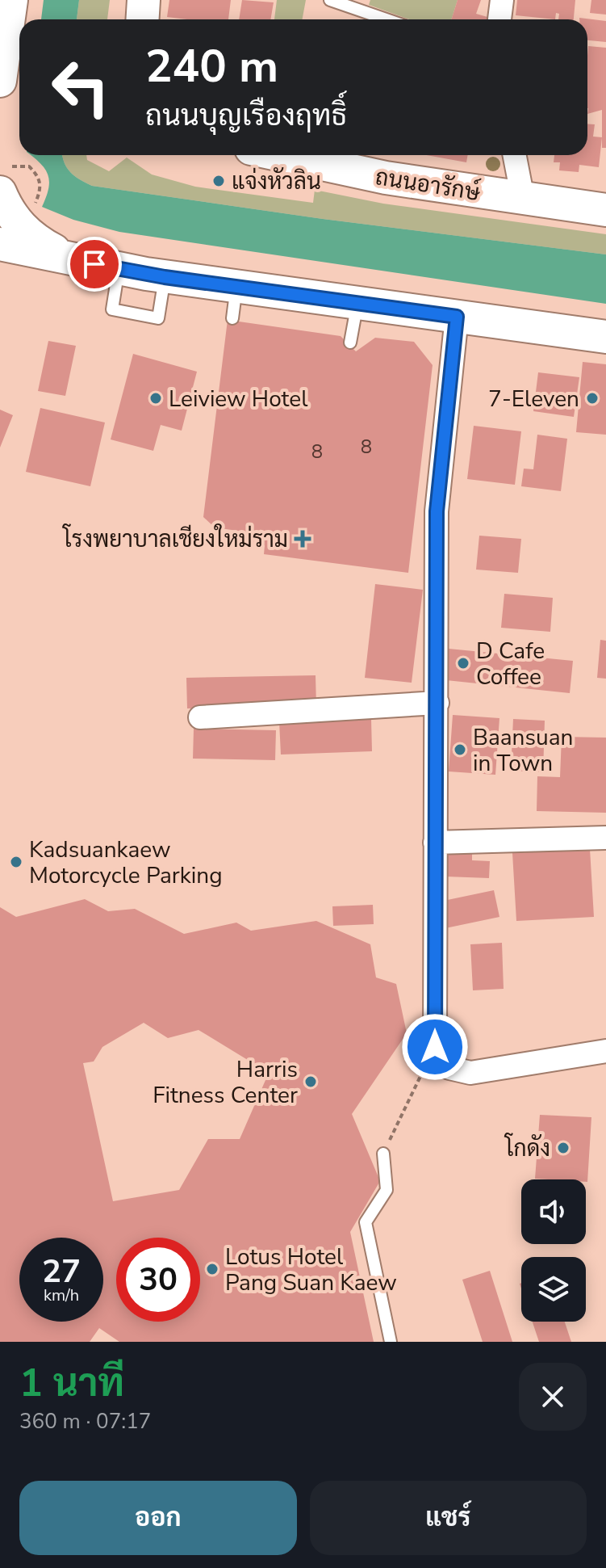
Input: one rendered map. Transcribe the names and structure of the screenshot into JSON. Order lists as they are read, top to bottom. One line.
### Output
{"streets":{"main road":["ถนนอารักษ์"]},"places":{"other":["แจ่งหัวลิน","Leiview Hotel","7-Eleven","D Cafe Coffee","Baansuan in Town","Kadsuankaew Motorcycle Parking","Harris Fitness Center","โกดัง","Lotus Hotel Pang Suan Kaew"],"health":["โรงพยาบาลเชียงใหม่ราม"]},"house_numbers":["8","8"],"page":{"turn":["240 m","ถนนบุญเรืองฤทธิ์"],"speed":"27 km/h","limit":"30","heading":["1 นาที","360 m · 07:17"],"buttons":["ออก","แชร์"]}}
